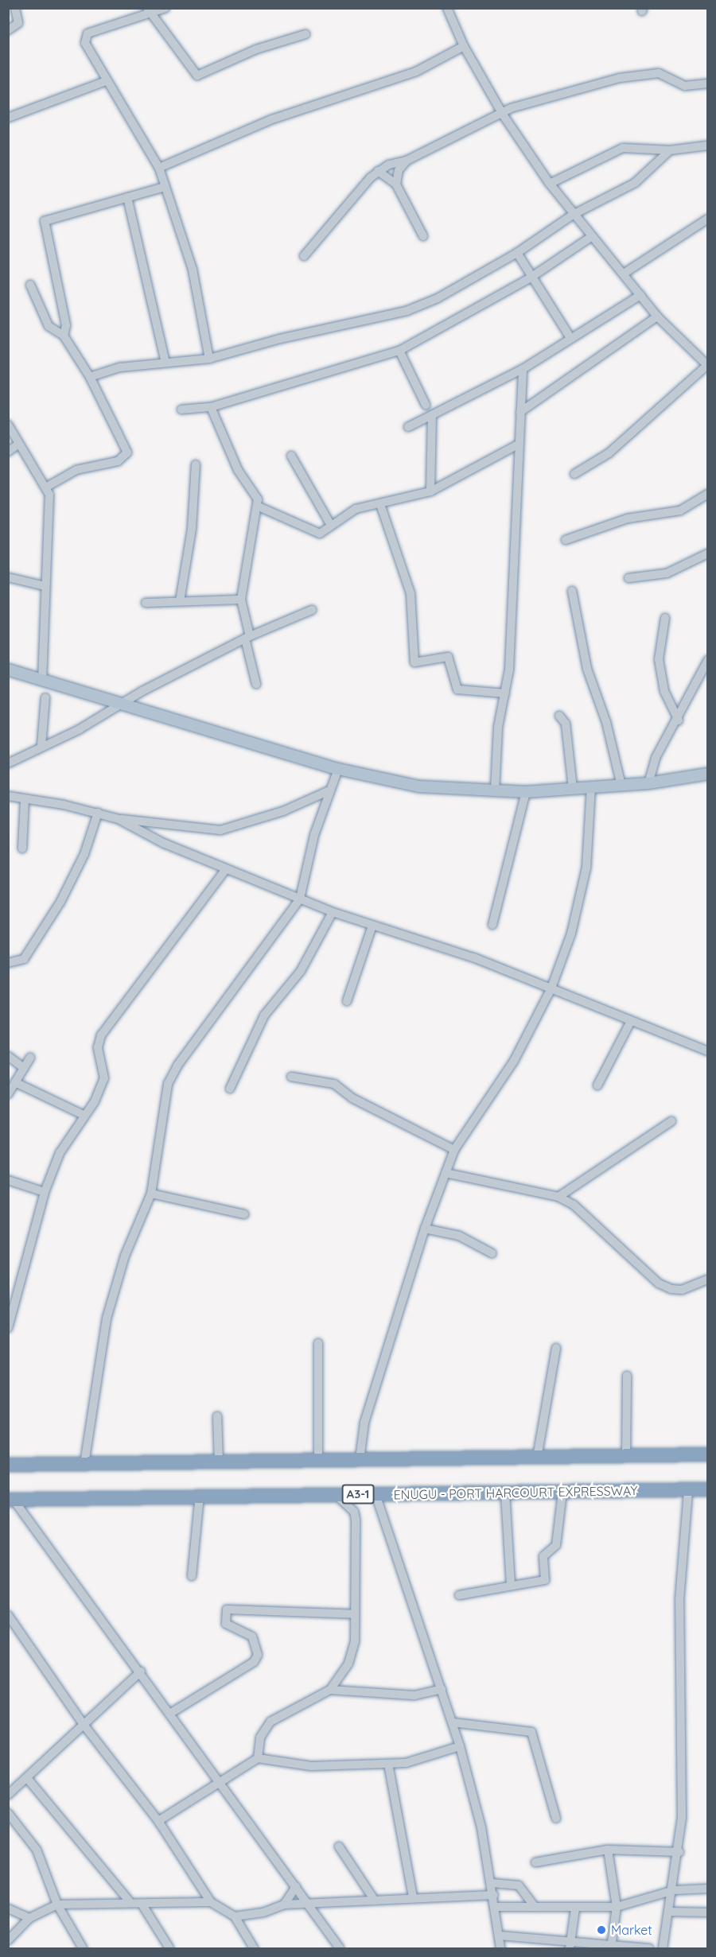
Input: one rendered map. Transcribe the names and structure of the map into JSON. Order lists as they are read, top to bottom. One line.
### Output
{"streets":{"highway":["ENUGU - PORT HARCOURT EXPRESSWAY","A3-1"]},"places":["Market"]}
